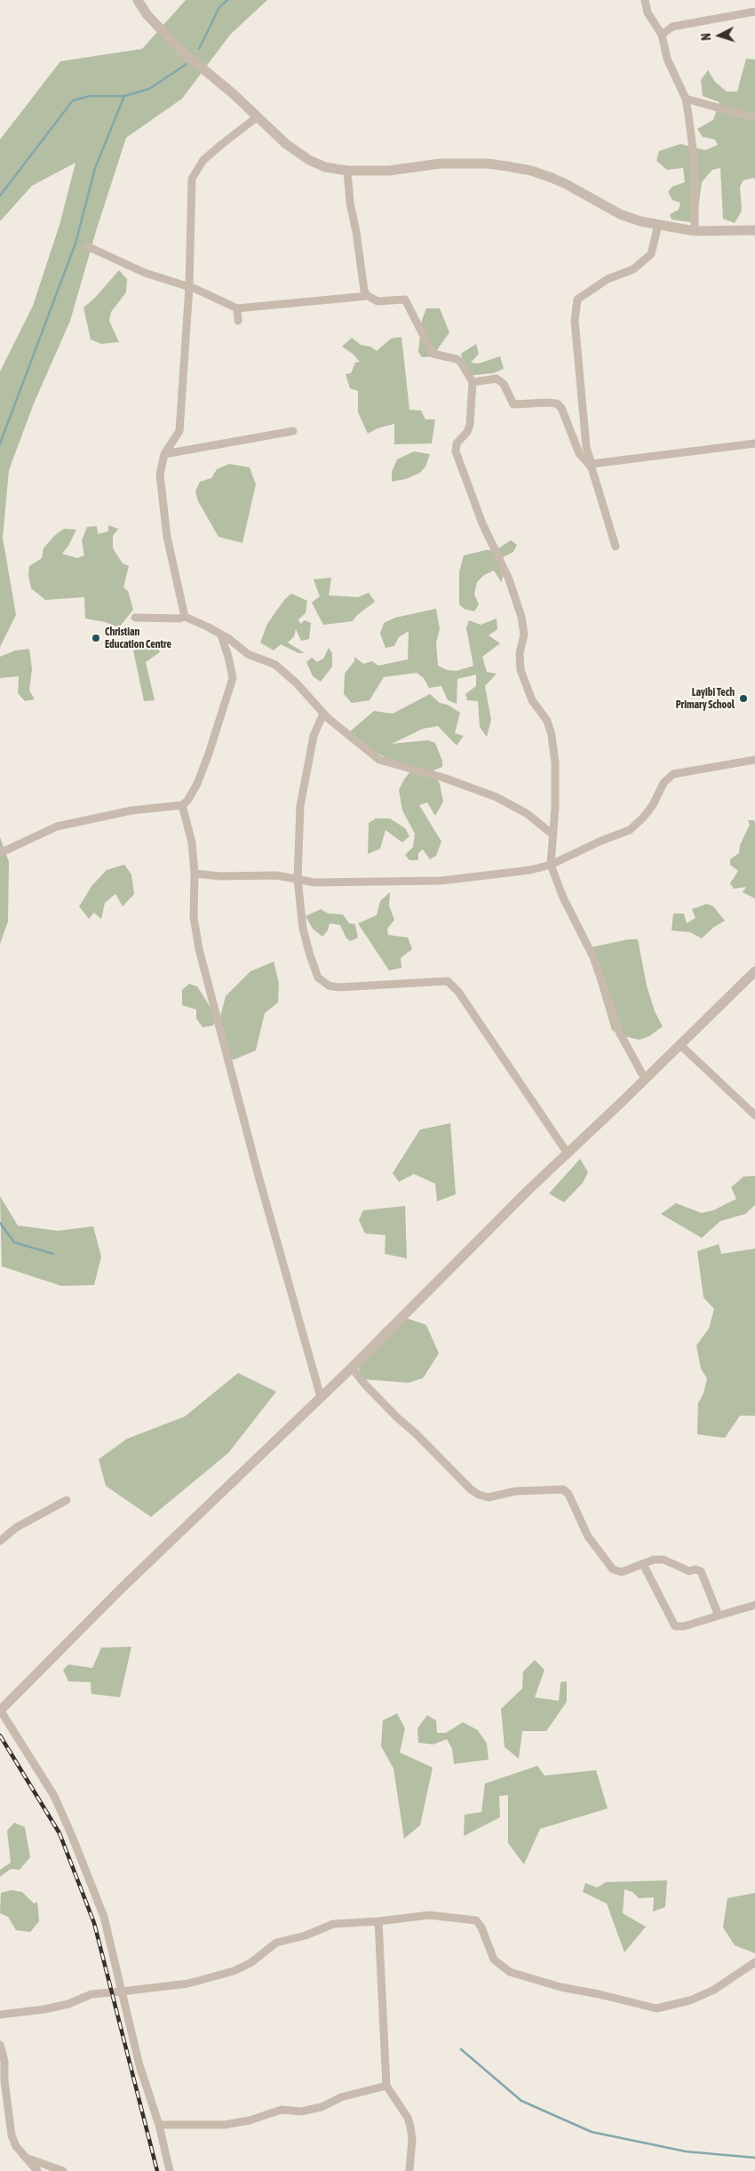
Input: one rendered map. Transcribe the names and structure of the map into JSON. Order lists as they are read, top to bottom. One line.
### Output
{"places":["Christian Education Centre","Layibi Tech Primary School"],"north":"left"}
